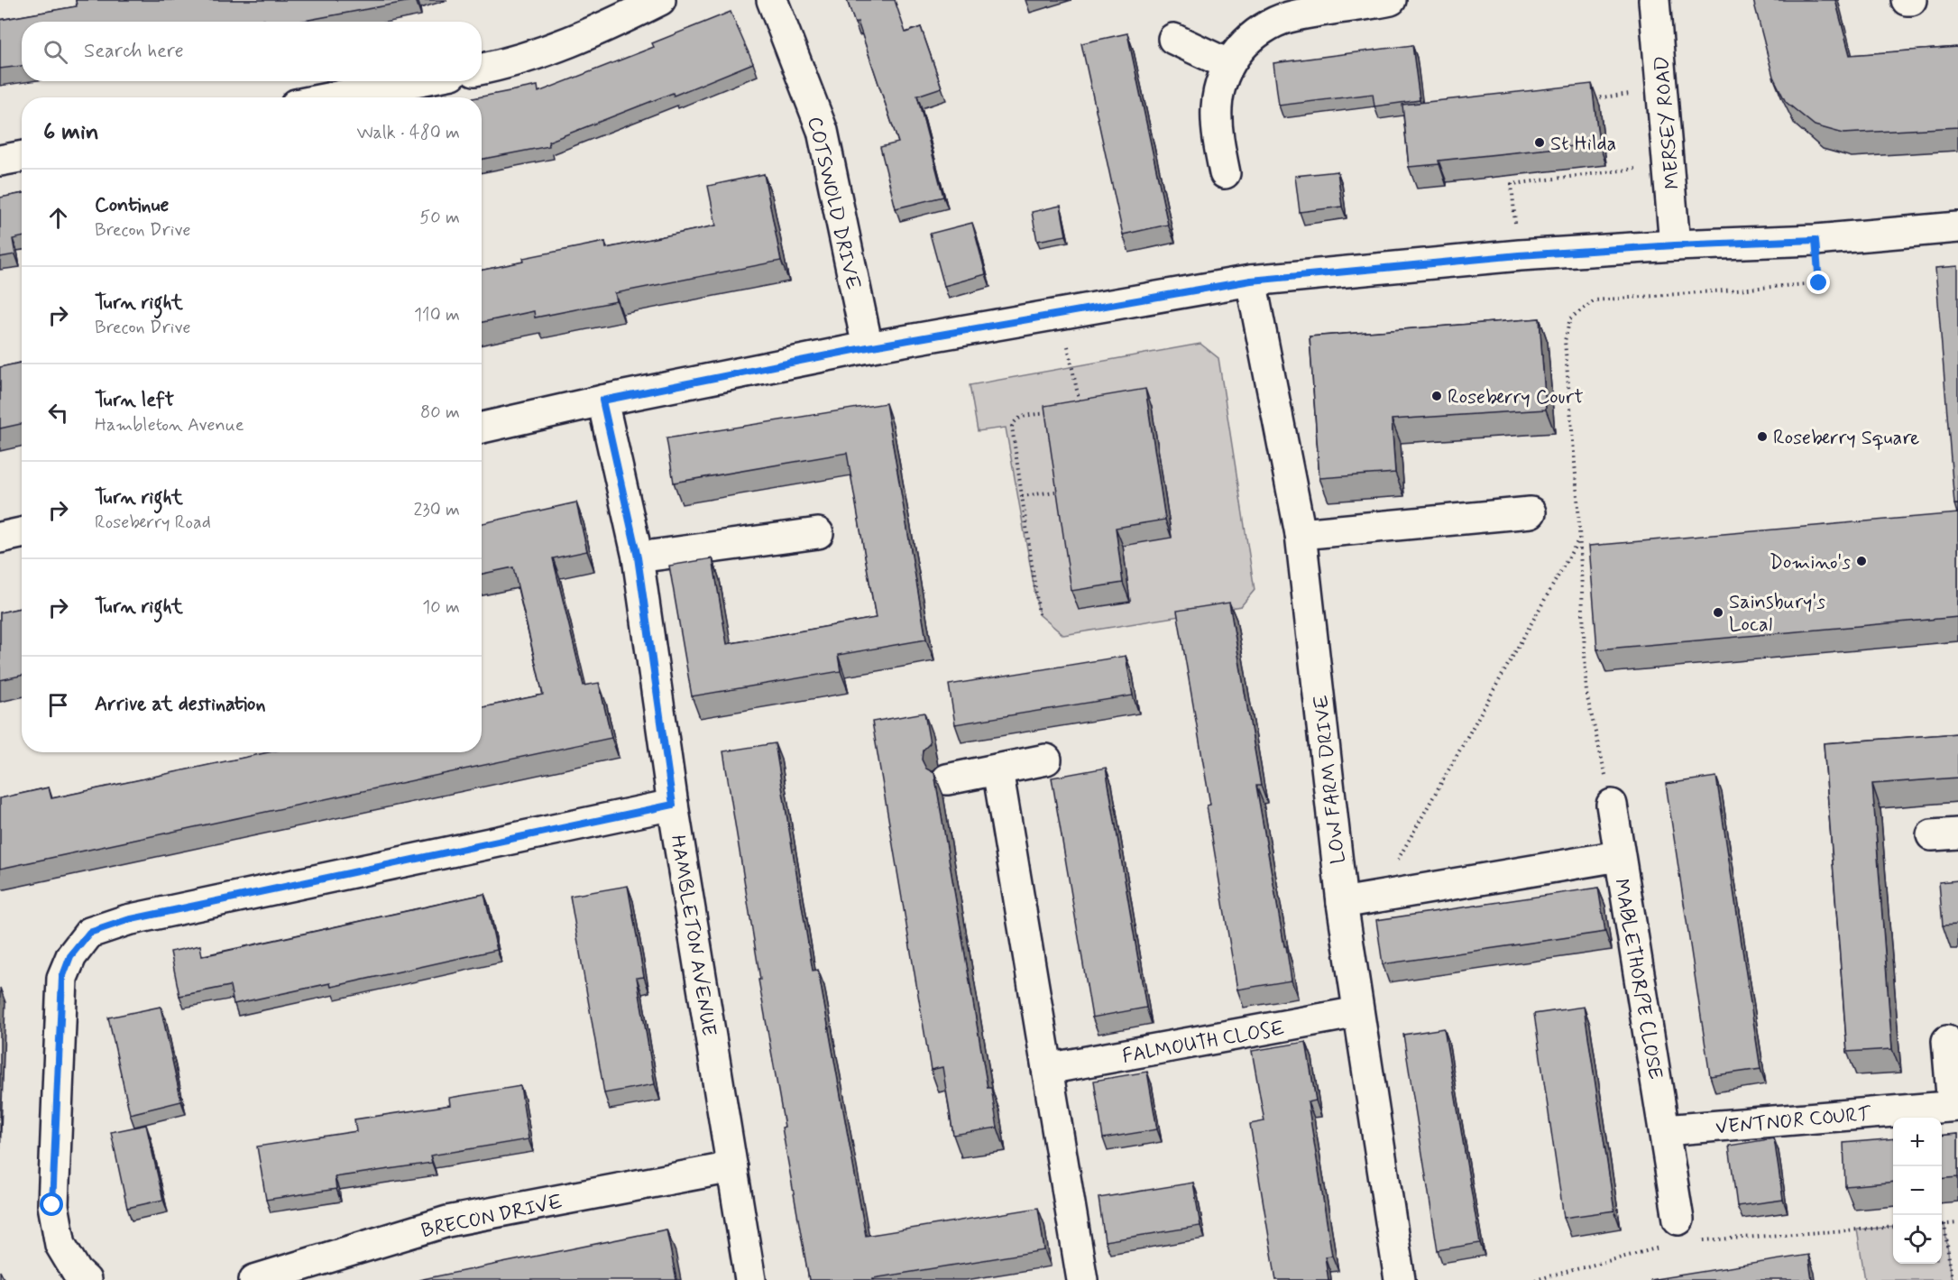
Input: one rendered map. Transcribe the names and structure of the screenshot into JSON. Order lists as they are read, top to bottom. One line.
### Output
{"streets":{"street":["MERSEY ROAD","COTSWOLD DRIVE","LOW FARM DRIVE","HAMBLETON AVENUE","MABLETHORPE CLOSE","FALMOUTH CLOSE","VENTNOR COURT","BRECON DRIVE"]},"crossings":[["LOW FARM DRIVE","MABLETHORPE CLOSE"],["LOW FARM DRIVE","FALMOUTH CLOSE"],["HAMBLETON AVENUE","BRECON DRIVE"],["MABLETHORPE CLOSE","VENTNOR COURT"]],"places":["St Hilda","Roseberry Court","Roseberry Square","Domino's","Sainsbury's Local"],"page":{"search":"Search here","heading":["6 min","Walk · 480 m"],"list":[["Continue","Brecon Drive","50 m"],["Turn right","Brecon Drive","110 m"],["Turn left","Hambleton Avenue","80 m"],["Turn right","Roseberry Road","230 m"],["Turn right","10 m"],"Arrive at destination"],"map_buttons":["+","−"]}}
